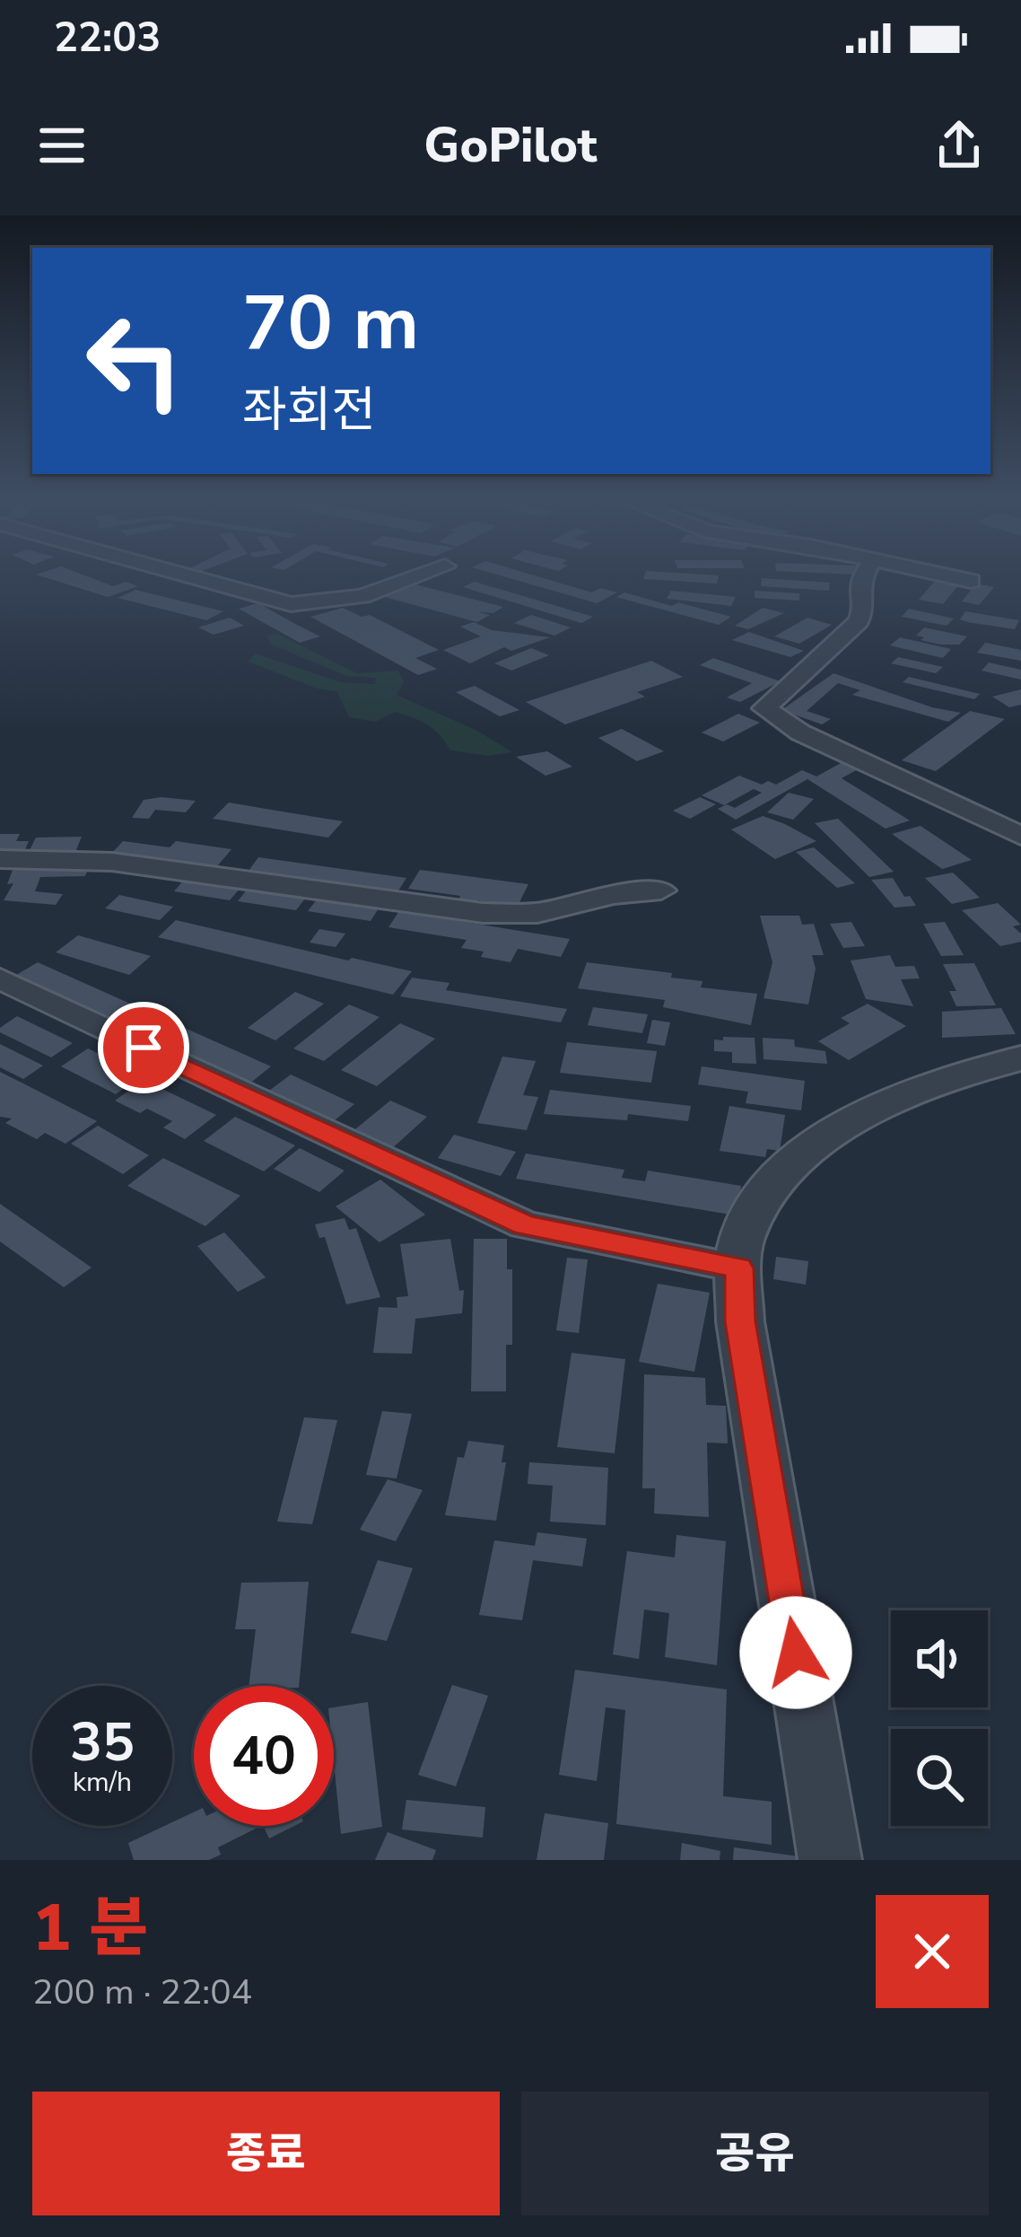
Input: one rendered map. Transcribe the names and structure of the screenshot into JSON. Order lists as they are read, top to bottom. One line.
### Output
{"page":{"status":"22:03","header":"GoPilot","turn":["70 m","좌회전"],"speed":"35 km/h","limit":"40","heading":["1 분","200 m · 22:04"],"buttons":["종료","공유"]}}
